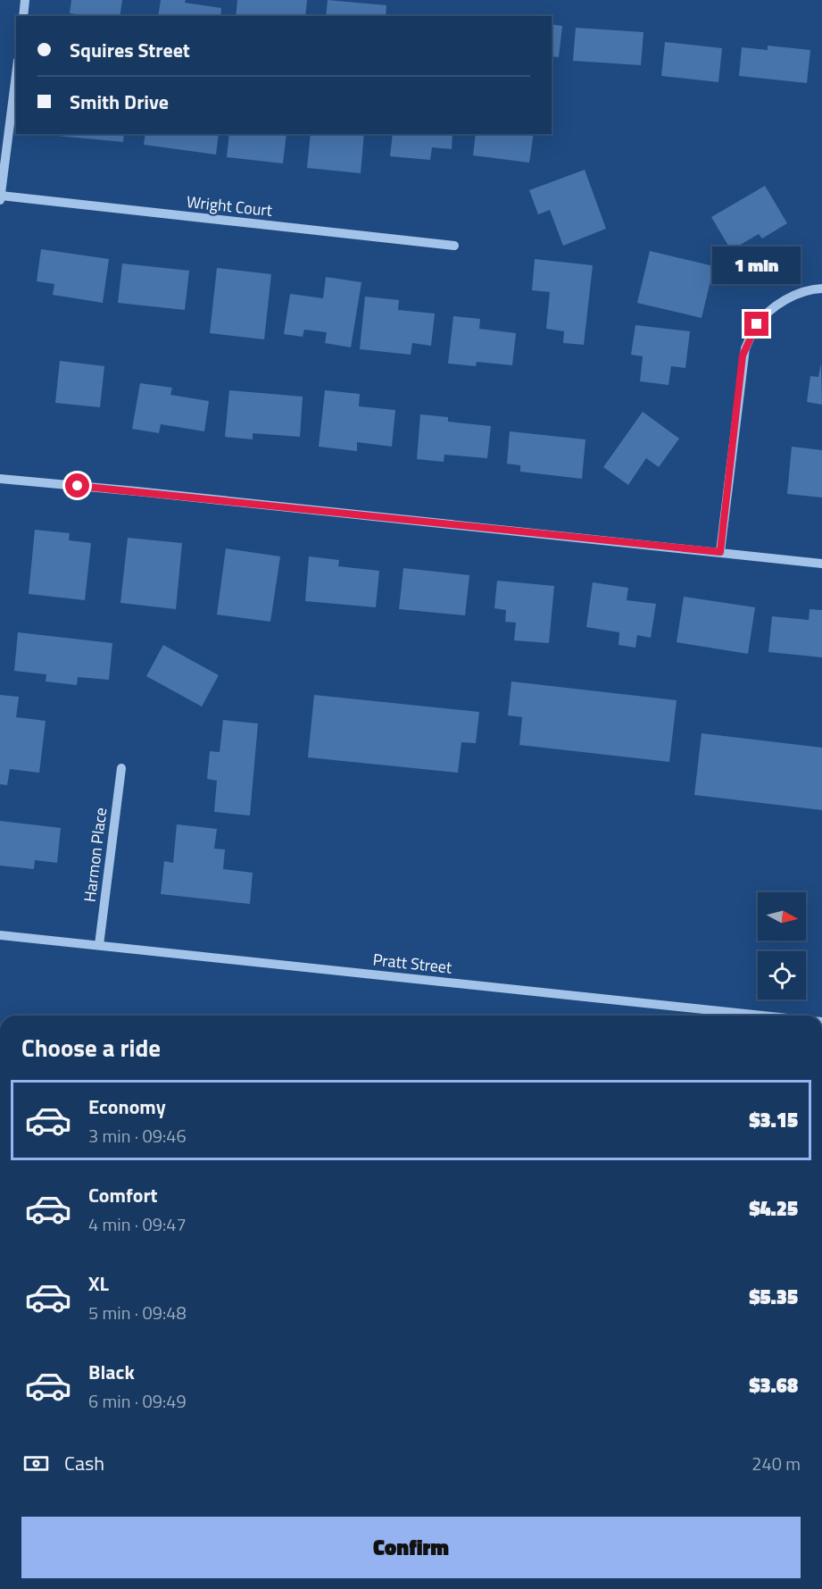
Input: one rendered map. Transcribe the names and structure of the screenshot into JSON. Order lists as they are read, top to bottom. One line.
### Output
{"streets":{"street":["Wright Court","Harmon Place","Pratt Street"]},"crossings":[["Harmon Place","Pratt Street"]],"north":"right","page":{"banner":["Squires Street","Smith Drive"],"bubble":"1 min","heading":"Choose a ride","list":[{"name":"Economy","note":"3 min · 09:46","value":"$3.15"},{"name":"Comfort","note":"4 min · 09:47","value":"$4.25"},{"name":"XL","note":"5 min · 09:48","value":"$5.35"},{"name":"Black","note":"6 min · 09:49","value":"$3.68"}],"pay":["Cash","240 m"],"buttons":"Confirm"}}
